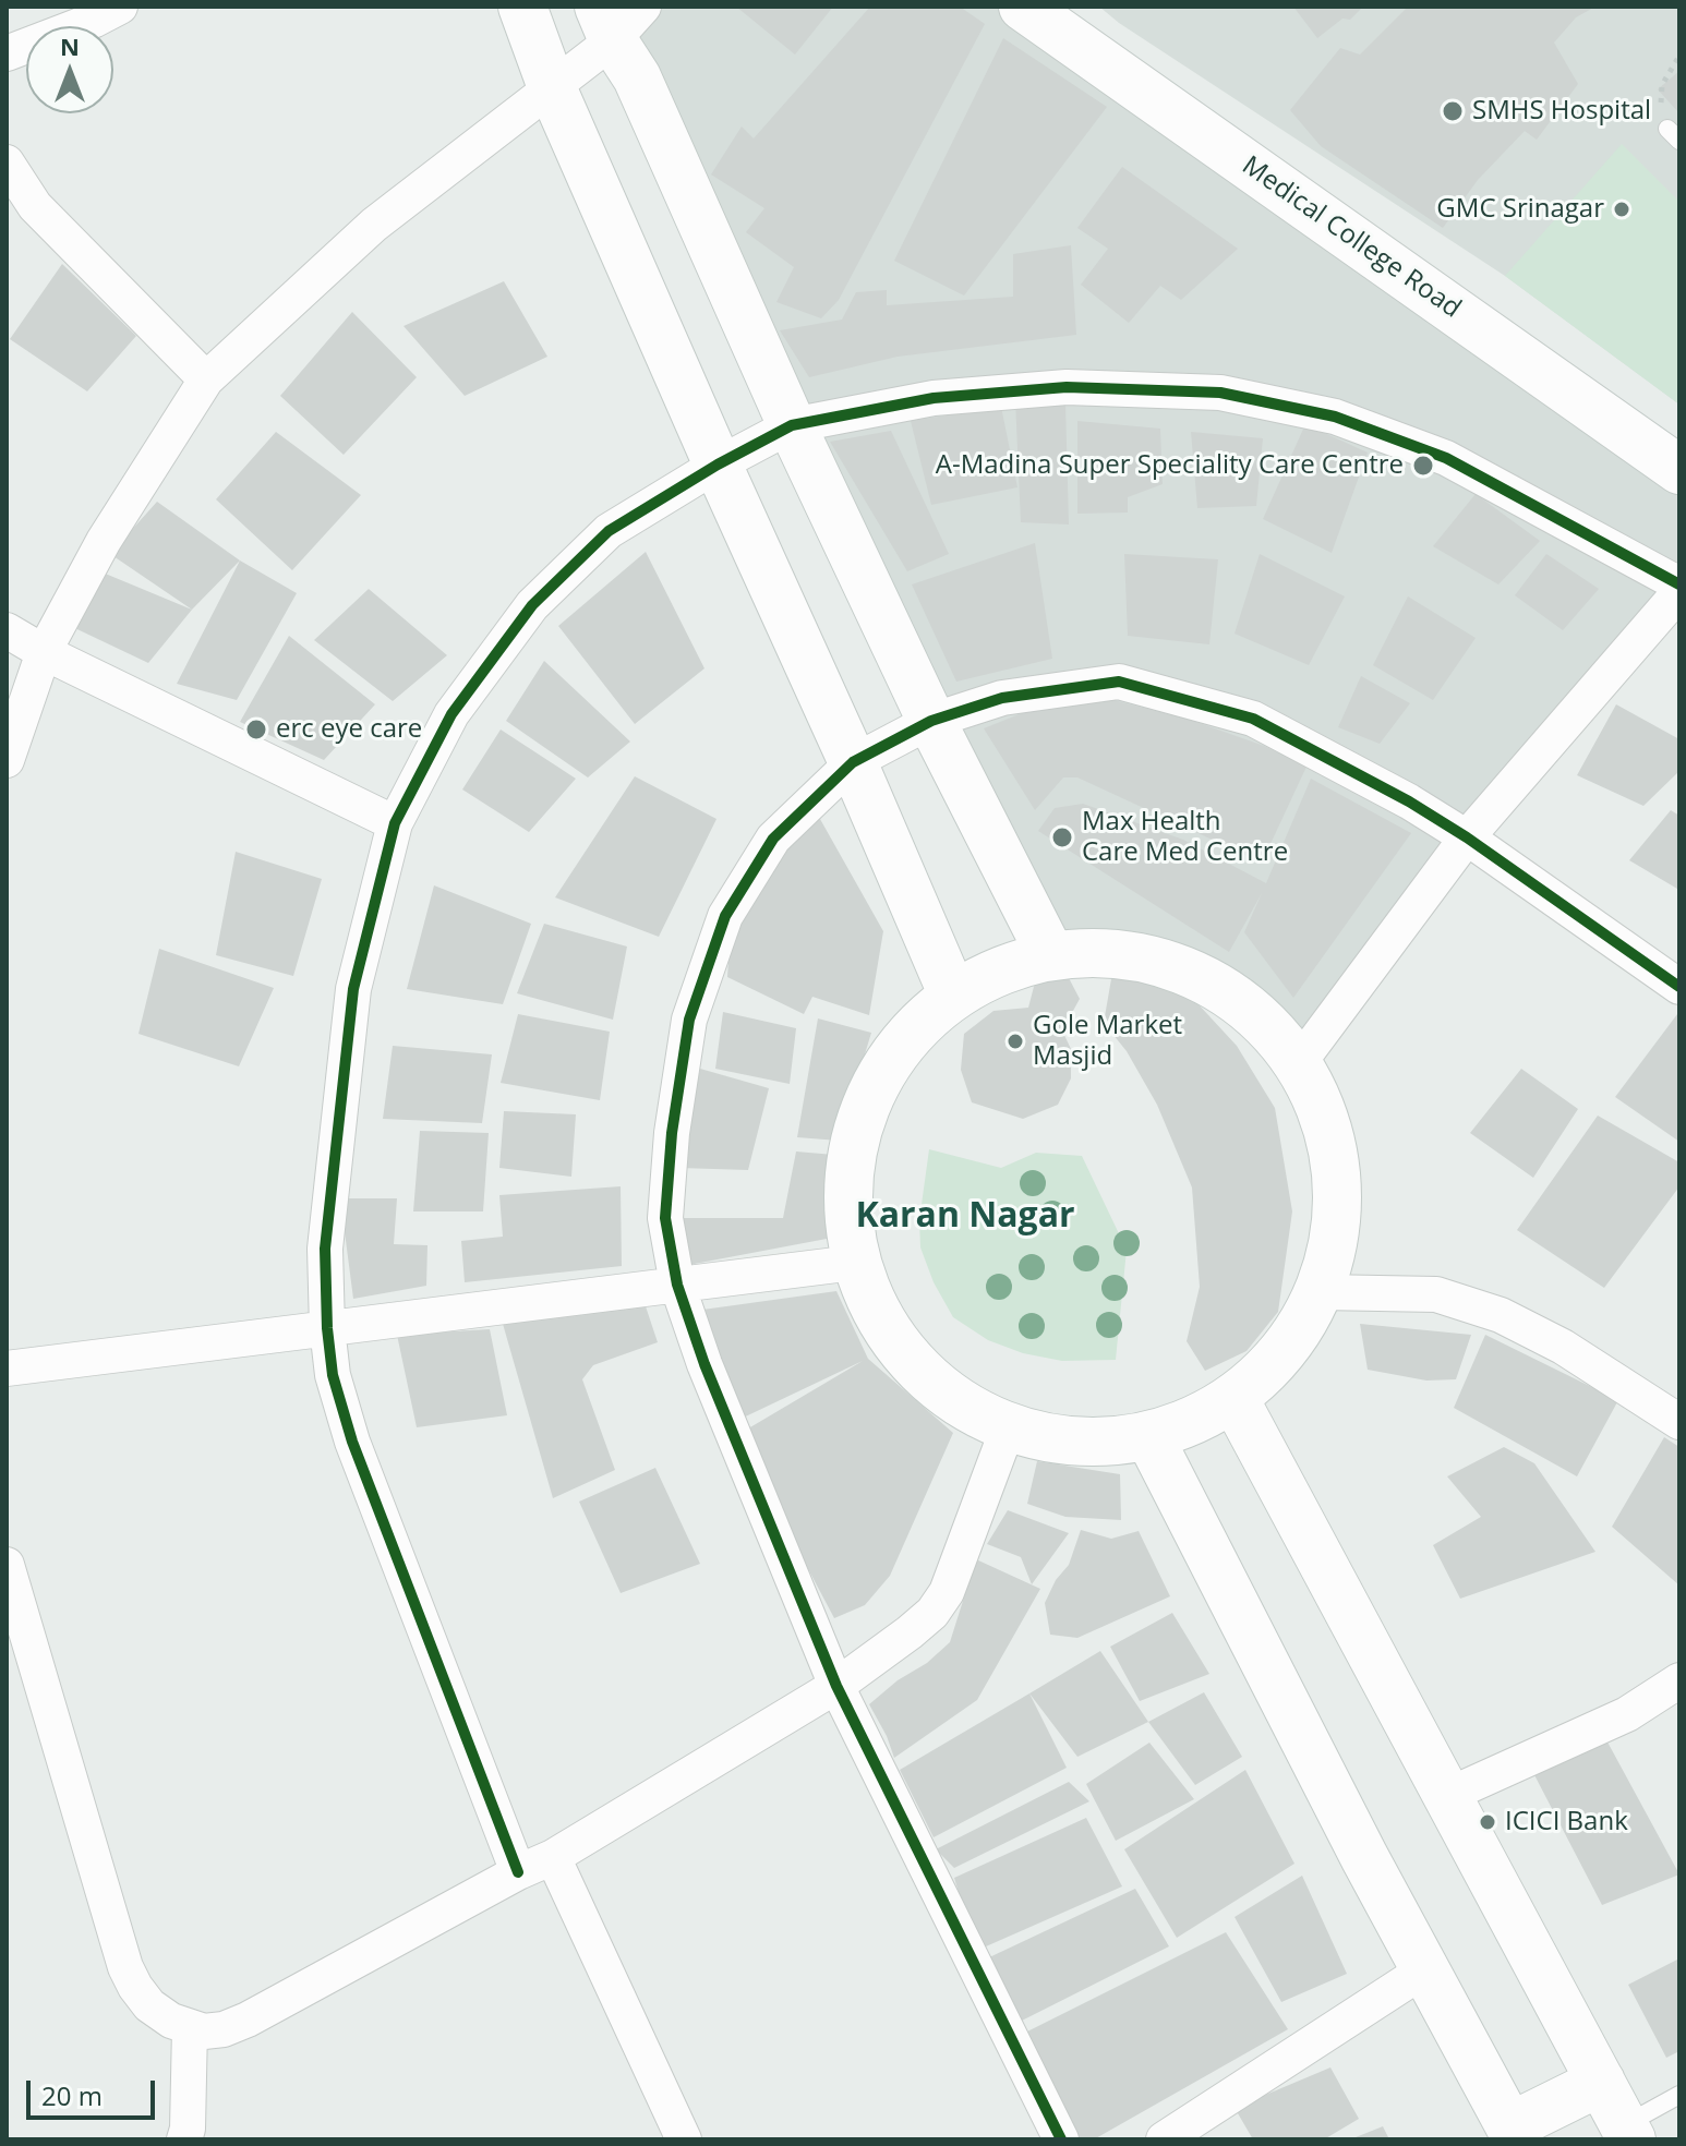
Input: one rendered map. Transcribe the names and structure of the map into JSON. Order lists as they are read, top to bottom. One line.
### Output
{"streets":{"main road":["Medical College Road"]},"districts":["Karan Nagar"],"places":["SMHS Hospital","GMC Srinagar","A-Madina Super Speciality Care Centre","erc eye care","Max Health Care Med Centre","Gole Market Masjid","ICICI Bank"],"scale_bar":"20 m","north":"top"}
